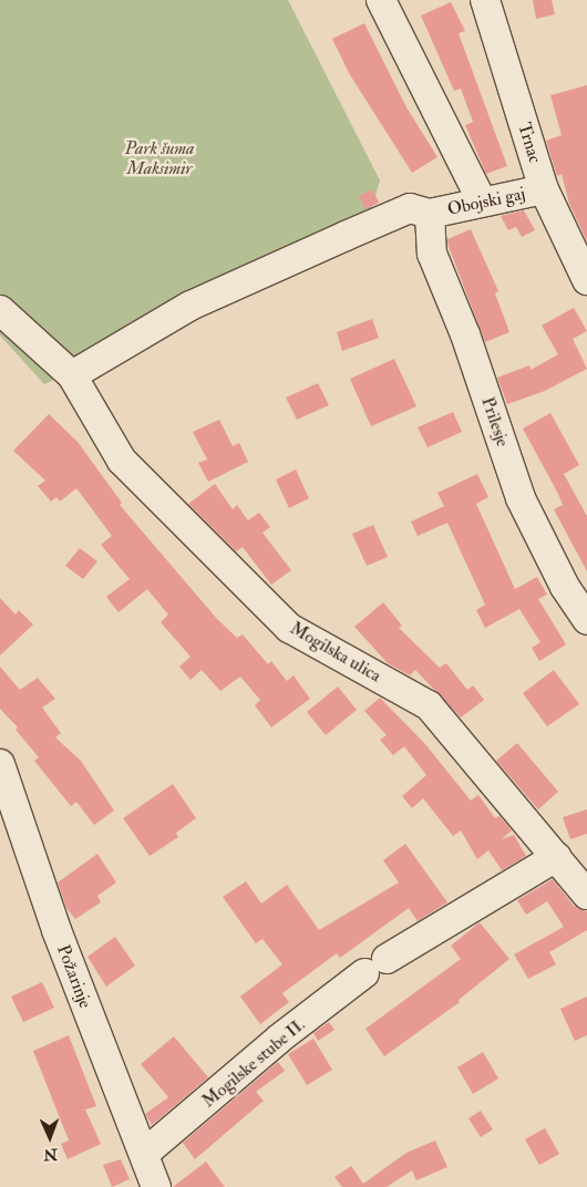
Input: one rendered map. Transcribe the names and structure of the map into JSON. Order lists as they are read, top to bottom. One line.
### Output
{"streets":{"street":["Trnac","Obojski gaj","Prilesje","Mogilska ulica","Požarinje","Mogilske stube II."]},"crossings":[["Trnac","Obojski gaj"],["Obojski gaj","Prilesje"],["Mogilska ulica","Mogilske stube II."],["Požarinje","Mogilske stube II."]],"parks":["Park šuma Maksimir"],"north":"bottom"}
